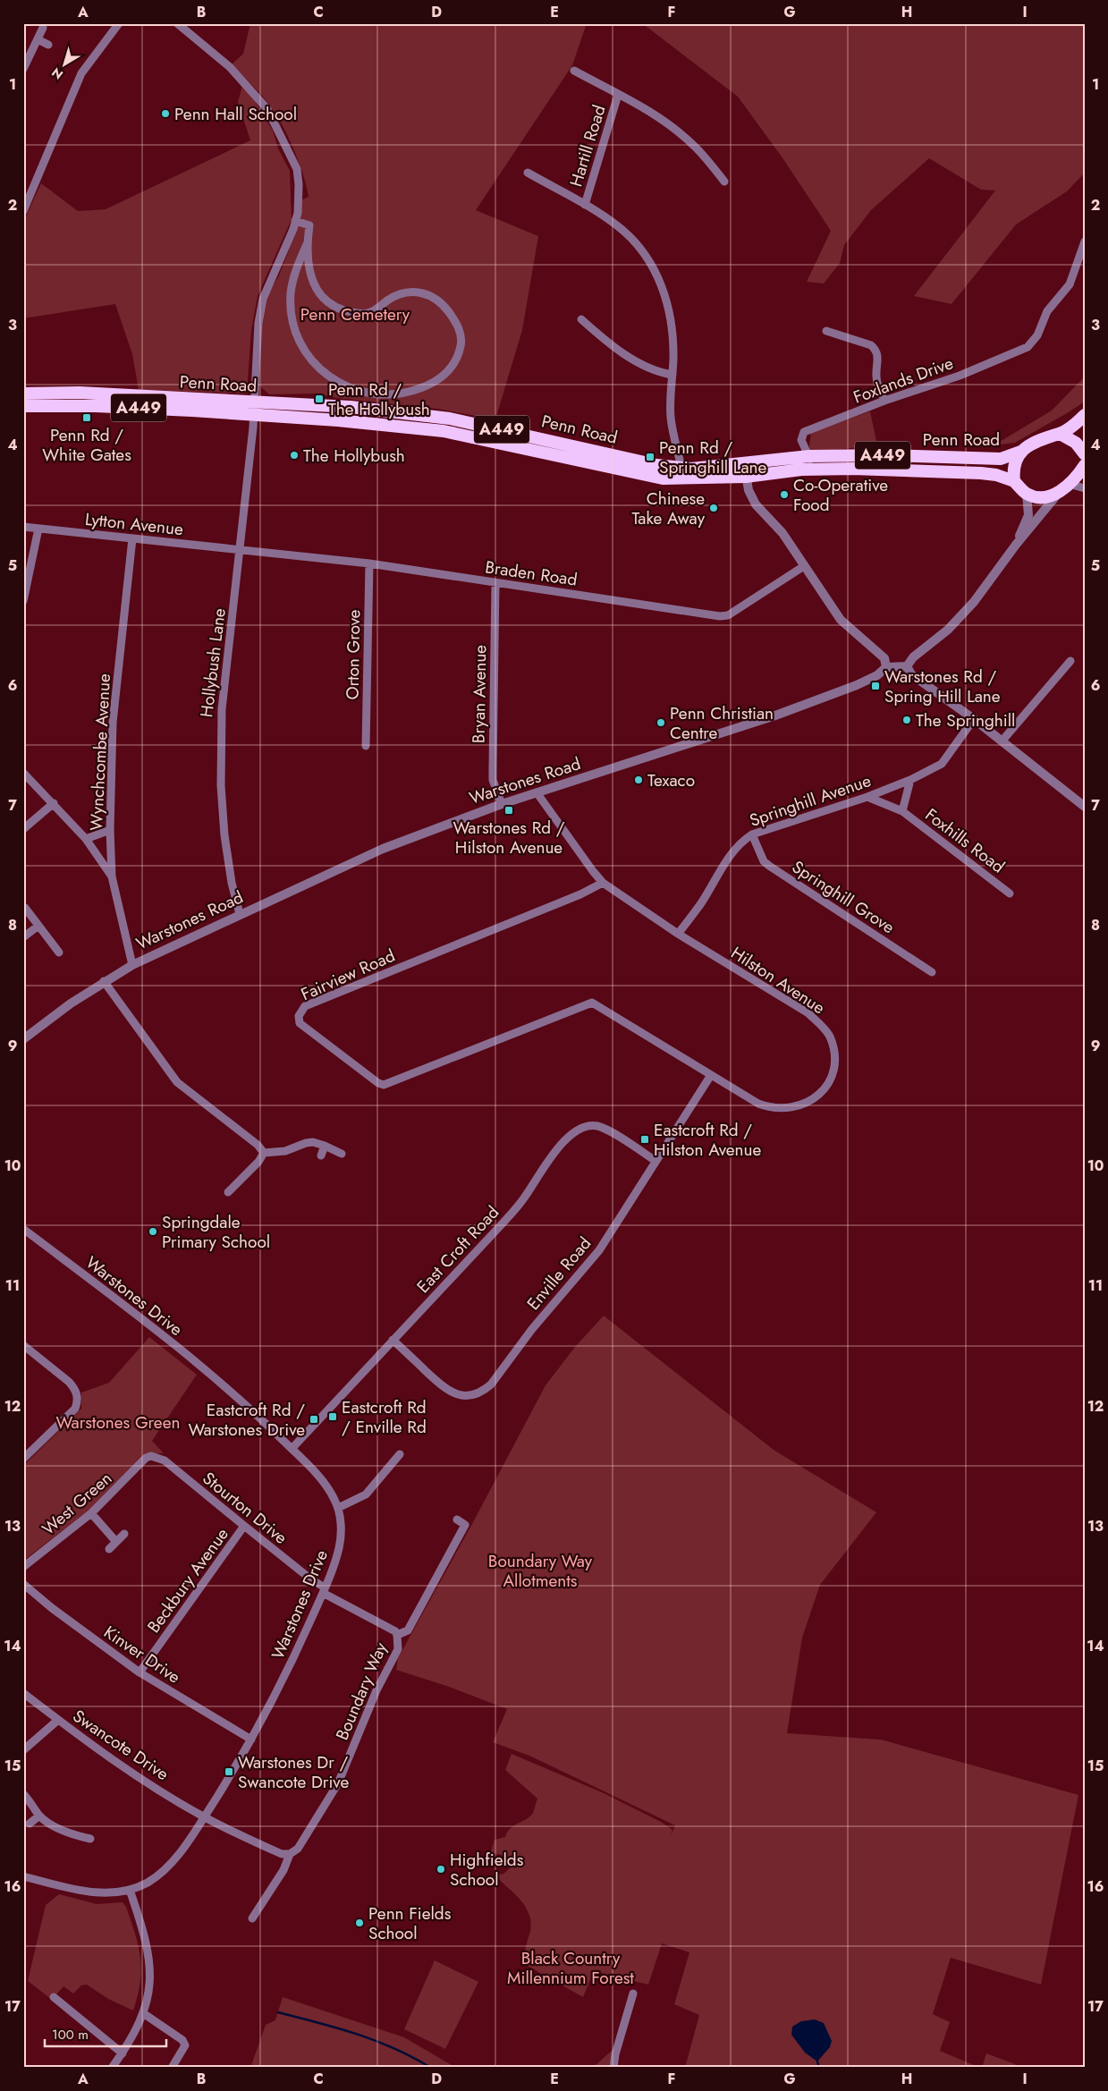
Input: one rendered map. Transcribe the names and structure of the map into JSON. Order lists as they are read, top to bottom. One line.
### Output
{"streets":{"highway":["Penn Road","A449"],"street":["Hartill Road","Foxlands Drive","Lytton Avenue","Braden Road","Orton Grove","Hollybush Lane","Bryan Avenue","Wynchcombe Avenue","Warstones Road","Springhill Avenue","Foxhills Road","Springhill Grove","Fairview Road","Hilston Avenue","East Croft Road","Enville Road","Warstones Drive","West Green","Stourton Drive","Beckbury Avenue","Kinver Drive","Boundary Way","Swancote Drive"]},"crossings":[["Foxlands Drive","Penn Road"],["Penn Road","Hollybush Lane"],["Lytton Avenue","Braden Road"],["Lytton Avenue","Hollybush Lane"],["Lytton Avenue","Wynchcombe Avenue"],["Braden Road","Orton Grove"],["Braden Road","Hollybush Lane"],["Braden Road","Bryan Avenue"],["Hollybush Lane","Warstones Road"],["Bryan Avenue","Warstones Road"],["Wynchcombe Avenue","Warstones Road"],["Warstones Road","Hilston Avenue"],["Springhill Avenue","Foxhills Road"],["Springhill Avenue","Springhill Grove"],["Springhill Avenue","Hilston Avenue"],["Fairview Road","Hilston Avenue"],["Hilston Avenue","Enville Road"],["East Croft Road","Enville Road"],["East Croft Road","Warstones Drive"],["Warstones Drive","Stourton Drive"],["Warstones Drive","Kinver Drive"],["Warstones Drive","Swancote Drive"],["West Green","Stourton Drive"],["Stourton Drive","Beckbury Avenue"],["Stourton Drive","Boundary Way"],["Beckbury Avenue","Kinver Drive"],["Boundary Way","Swancote Drive"]],"parks":["Penn Cemetery","Warstones Green","Boundary Way Allotments","Black Country Millennium Forest"],"places":{"other":["Penn Hall School","The Hollybush","Co-Operative Food","Chinese Take Away","The Springhill","Penn Christian Centre","Texaco","Springdale Primary School","Highfields School","Penn Fields School"],"transit":["Penn Rd / The Hollybush","Penn Rd / White Gates","Penn Rd / Springhill Lane","Warstones Rd / Spring Hill Lane","Warstones Rd / Hilston Avenue","Eastcroft Rd / Hilston Avenue","Eastcroft Rd / Enville Rd","Eastcroft Rd / Warstones Drive","Warstones Dr / Swancote Drive"]},"scale_bar":"100 m","north":"bottom left","grid":{"columns":["A","B","C","D","E","F","G","H","I"],"rows":["1","2","3","4","5","6","7","8","9","10","11","12","13","14","15","16","17"]}}
